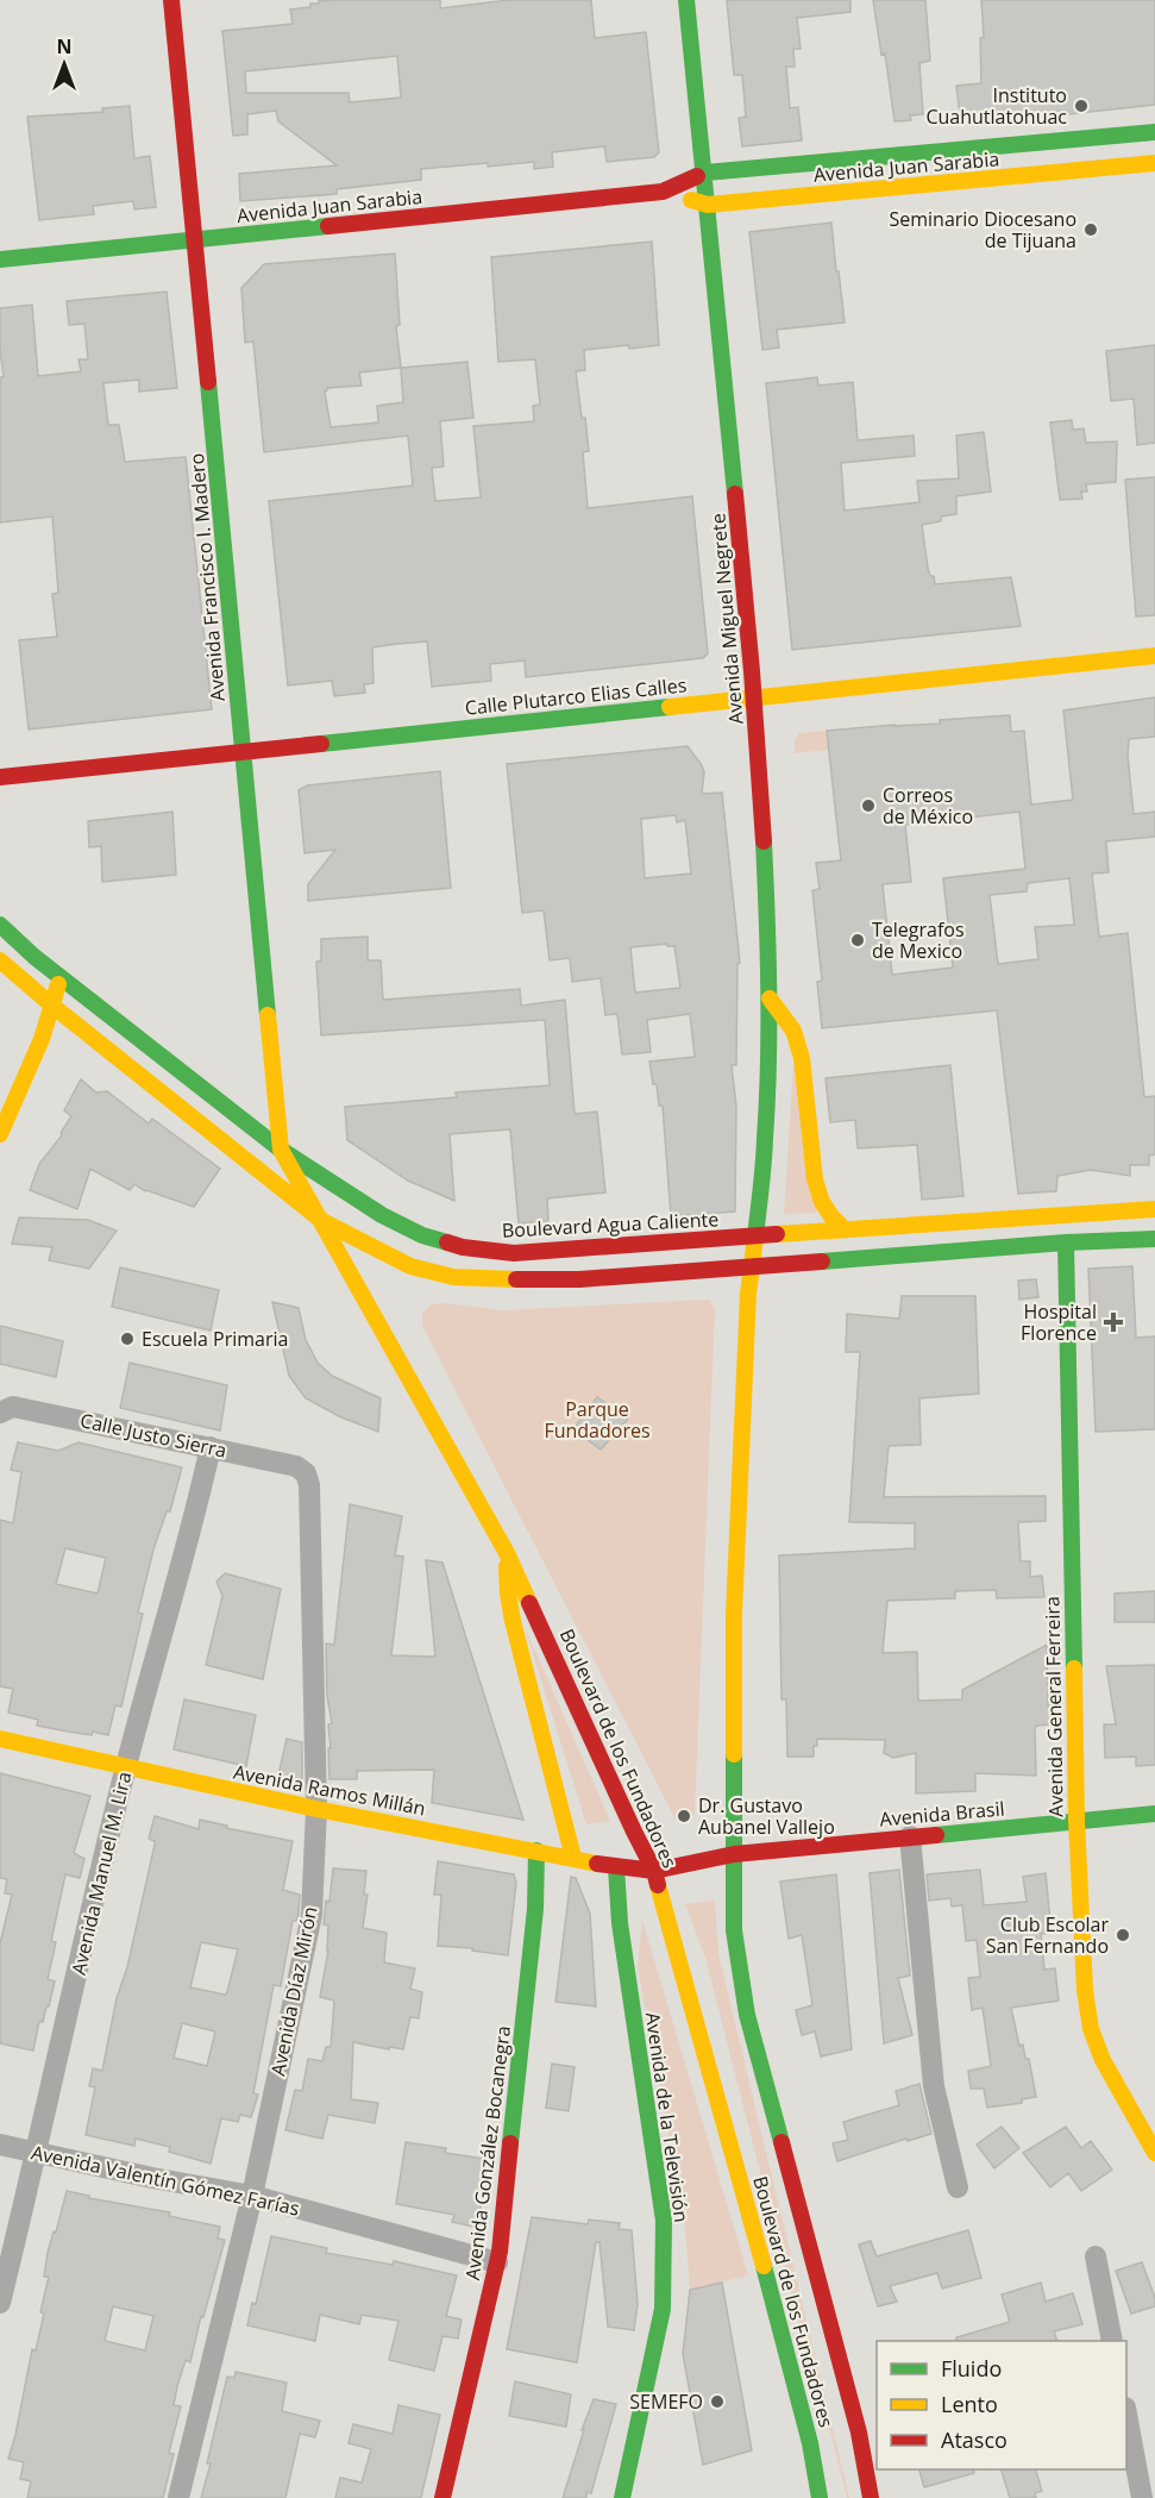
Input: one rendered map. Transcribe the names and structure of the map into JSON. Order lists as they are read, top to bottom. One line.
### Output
{"streets":{"main road":["Avenida Juan Sarabia","Avenida Francisco I. Madero","Avenida Miguel Negrete","Calle Plutarco Elias Calles","Boulevard Agua Caliente","Avenida General Ferreira","Boulevard de los Fundadores","Avenida Ramos Millán","Avenida Brasil","Avenida de la Televisión","Avenida González Bocanegra"],"street":["Calle Justo Sierra","Avenida Manuel M. Lira","Avenida Díaz Mirón","Avenida Valentín Gómez Farías"]},"crossings":[["Avenida Juan Sarabia","Avenida Francisco I. Madero"],["Avenida Juan Sarabia","Avenida Miguel Negrete"],["Avenida Francisco I. Madero","Calle Plutarco Elias Calles"],["Avenida Francisco I. Madero","Boulevard Agua Caliente"],["Avenida Francisco I. Madero","Boulevard de los Fundadores"],["Avenida Miguel Negrete","Calle Plutarco Elias Calles"],["Avenida Miguel Negrete","Boulevard Agua Caliente"],["Avenida Miguel Negrete","Boulevard de los Fundadores"],["Boulevard Agua Caliente","Boulevard de los Fundadores"],["Calle Justo Sierra","Avenida Manuel M. Lira"],["Calle Justo Sierra","Avenida Díaz Mirón"],["Avenida General Ferreira","Avenida Brasil"],["Boulevard de los Fundadores","Avenida Ramos Millán"],["Boulevard de los Fundadores","Avenida Brasil"],["Avenida Ramos Millán","Avenida Brasil"],["Avenida Ramos Millán","Avenida Manuel M. Lira"],["Avenida Ramos Millán","Avenida Díaz Mirón"],["Avenida Ramos Millán","Avenida de la Televisión"],["Avenida Ramos Millán","Avenida González Bocanegra"],["Avenida Manuel M. Lira","Avenida Valentín Gómez Farías"],["Avenida Díaz Mirón","Avenida Valentín Gómez Farías"],["Avenida González Bocanegra","Avenida Valentín Gómez Farías"]],"parks":["Parque Fundadores"],"places":{"other":["Instituto Cuahutlatohuac","Seminario Diocesano de Tijuana","Correos de México","Telegrafos de Mexico","Escuela Primaria","Dr. Gustavo Aubanel Vallejo","Club Escolar San Fernando","SEMEFO"],"health":["Hospital Florence"]},"legend":["Fluido","Lento","Atasco"],"north":"top"}
